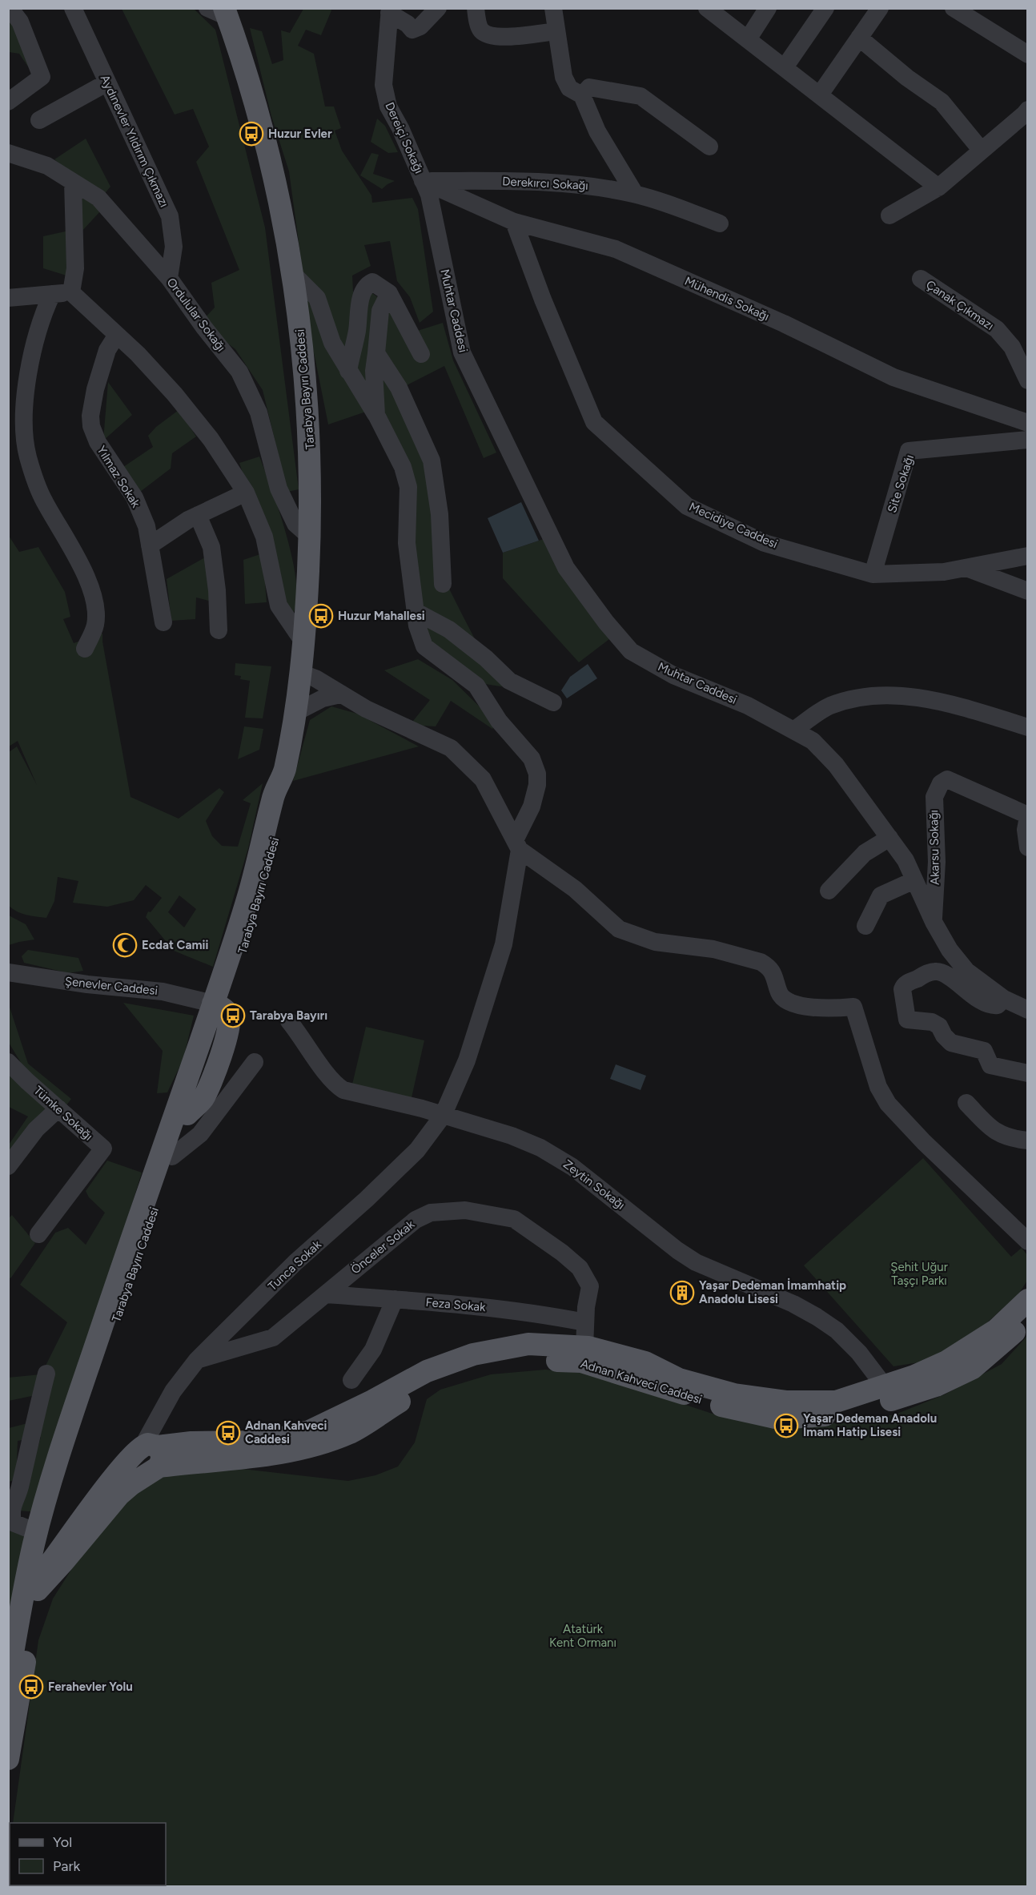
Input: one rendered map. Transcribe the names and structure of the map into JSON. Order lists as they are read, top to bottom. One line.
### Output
{"streets":{"main road":["Tarabya Bayırı Caddesi","Adnan Kahveci Caddesi"],"street":["Dereiçi Sokağı","Aydınevler Yıldırım Çıkmazı","Derekırcı Sokağı","Mühendis Sokağı","Çanak Çıkmazı","Muhtar Caddesi","Ordulular Sokağı","Yılmaz Sokak","Site Sokağı","Mecidiye Caddesi","Akarsu Sokağı","Şenevler Caddesi","Tümke Sokağı","Zeytin Sokağı","Önceler Sokak","Tunca Sokak","Feza Sokak"]},"crossings":[["Dereiçi Sokağı","Derekırcı Sokağı"],["Dereiçi Sokağı","Mühendis Sokağı"],["Dereiçi Sokağı","Muhtar Caddesi"],["Aydınevler Yıldırım Çıkmazı","Ordulular Sokağı"],["Derekırcı Sokağı","Mühendis Sokağı"],["Derekırcı Sokağı","Muhtar Caddesi"],["Mühendis Sokağı","Muhtar Caddesi"],["Mühendis Sokağı","Mecidiye Caddesi"],["Muhtar Caddesi","Akarsu Sokağı"],["Ordulular Sokağı","Tarabya Bayırı Caddesi"],["Tarabya Bayırı Caddesi","Şenevler Caddesi"],["Tarabya Bayırı Caddesi","Tunca Sokak"],["Site Sokağı","Mecidiye Caddesi"],["Zeytin Sokağı","Tunca Sokak"],["Zeytin Sokağı","Adnan Kahveci Caddesi"],["Önceler Sokak","Tunca Sokak"],["Önceler Sokak","Feza Sokak"],["Önceler Sokak","Adnan Kahveci Caddesi"],["Tunca Sokak","Adnan Kahveci Caddesi"]],"parks":["Şehit Uğur Taşçı Parkı","Atatürk Kent Ormanı"],"places":{"bus stop":["Huzur Evler","Huzur Mahallesi","Tarabya Bayırı","Yaşar Dedeman Anadolu İmam Hatip Lisesi","Adnan Kahveci Caddesi","Ferahevler Yolu"],"mosque":["Ecdat Camii"],"building":["Yaşar Dedeman İmamhatip Anadolu Lisesi"]},"legend":["Yol","Park"]}
